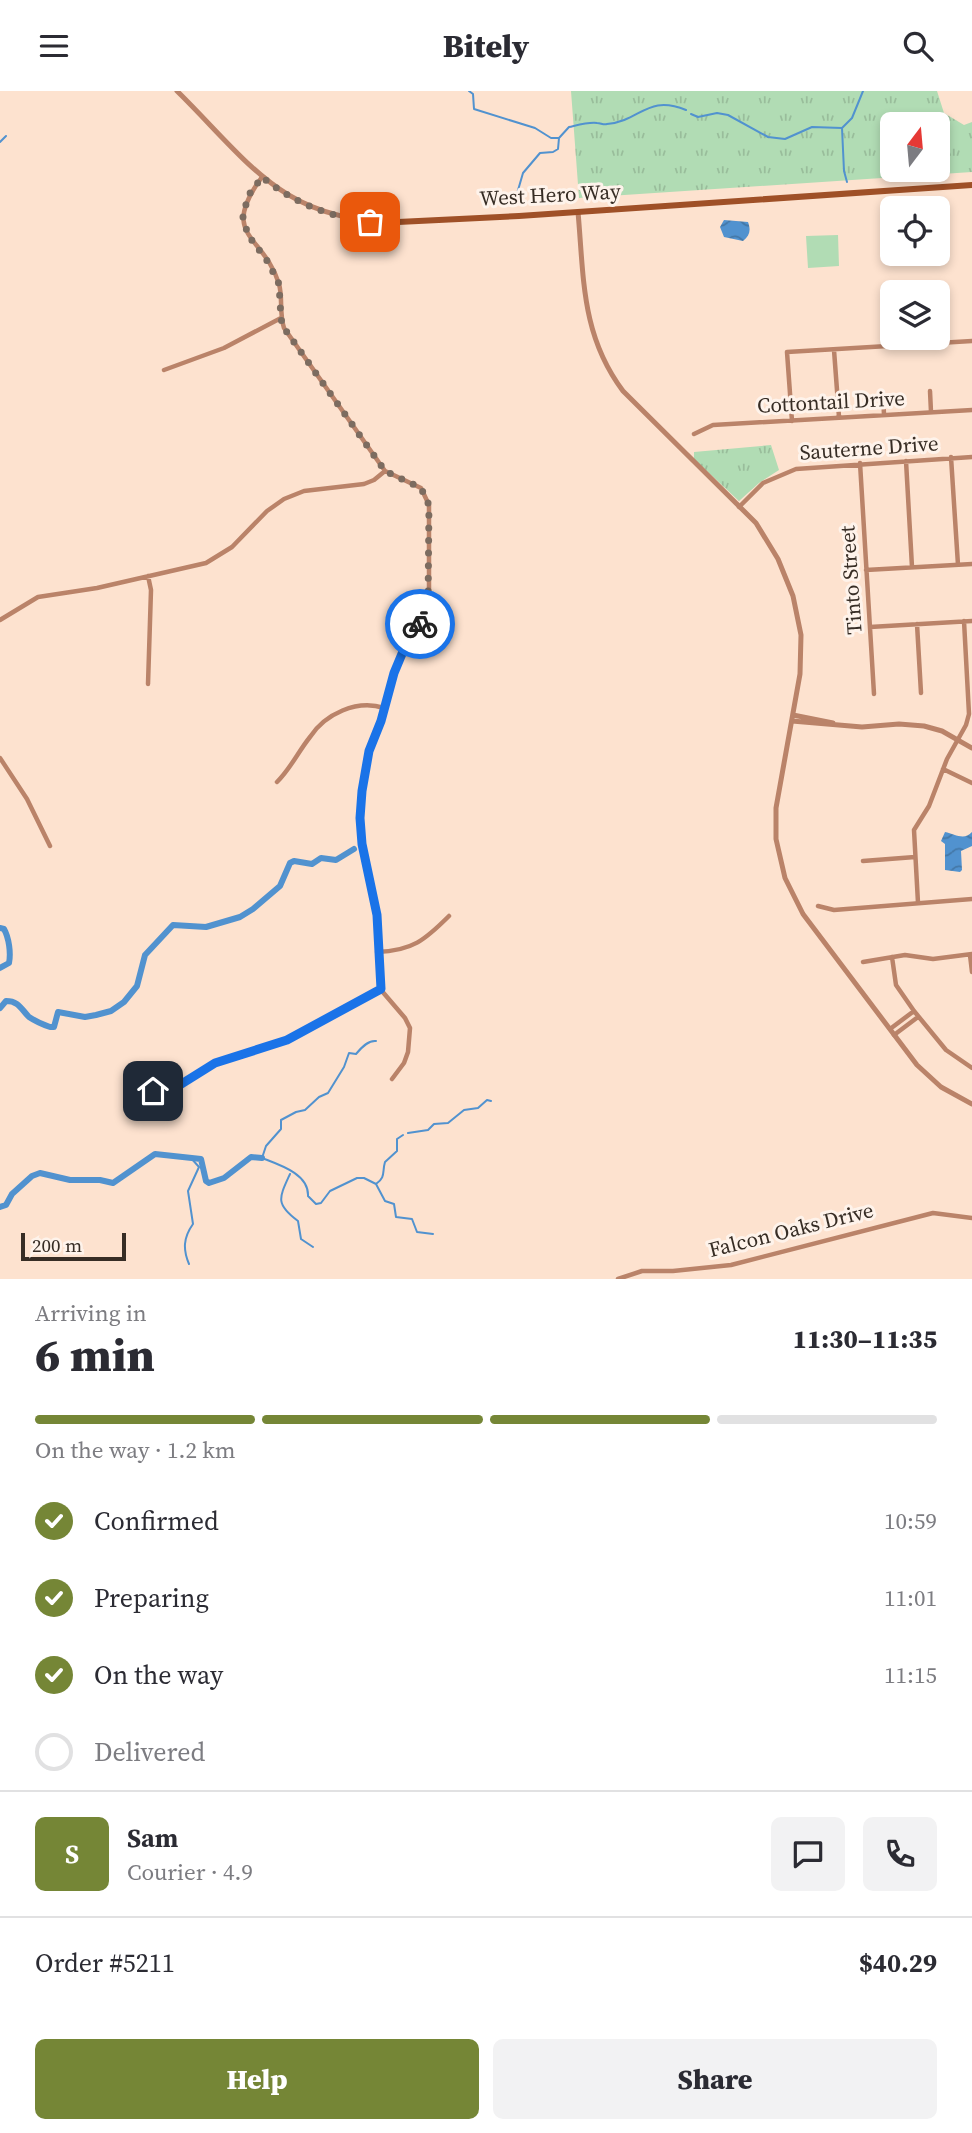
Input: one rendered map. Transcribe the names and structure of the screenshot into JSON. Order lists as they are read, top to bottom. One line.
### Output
{"streets":{"main road":["West Hero Way"],"street":["Cottontail Drive","Sauterne Drive","Tinto Street","Falcon Oaks Drive"]},"crossings":[["Sauterne Drive","Tinto Street"]],"scale_bar":"200 m","north":"top","page":{"header":"Bitely","scale":"200 m","heading":["6 min","Arriving in","11:30–11:35"],"panel":["Sam","Courier · 4.9","Order #5211","$40.29"],"bar":"On the way · 1.2 km","list":[["Confirmed","10:59"],["Preparing","11:01"],["On the way","11:15"],"Delivered"],"round":"S","buttons":["Help","Share"]}}
